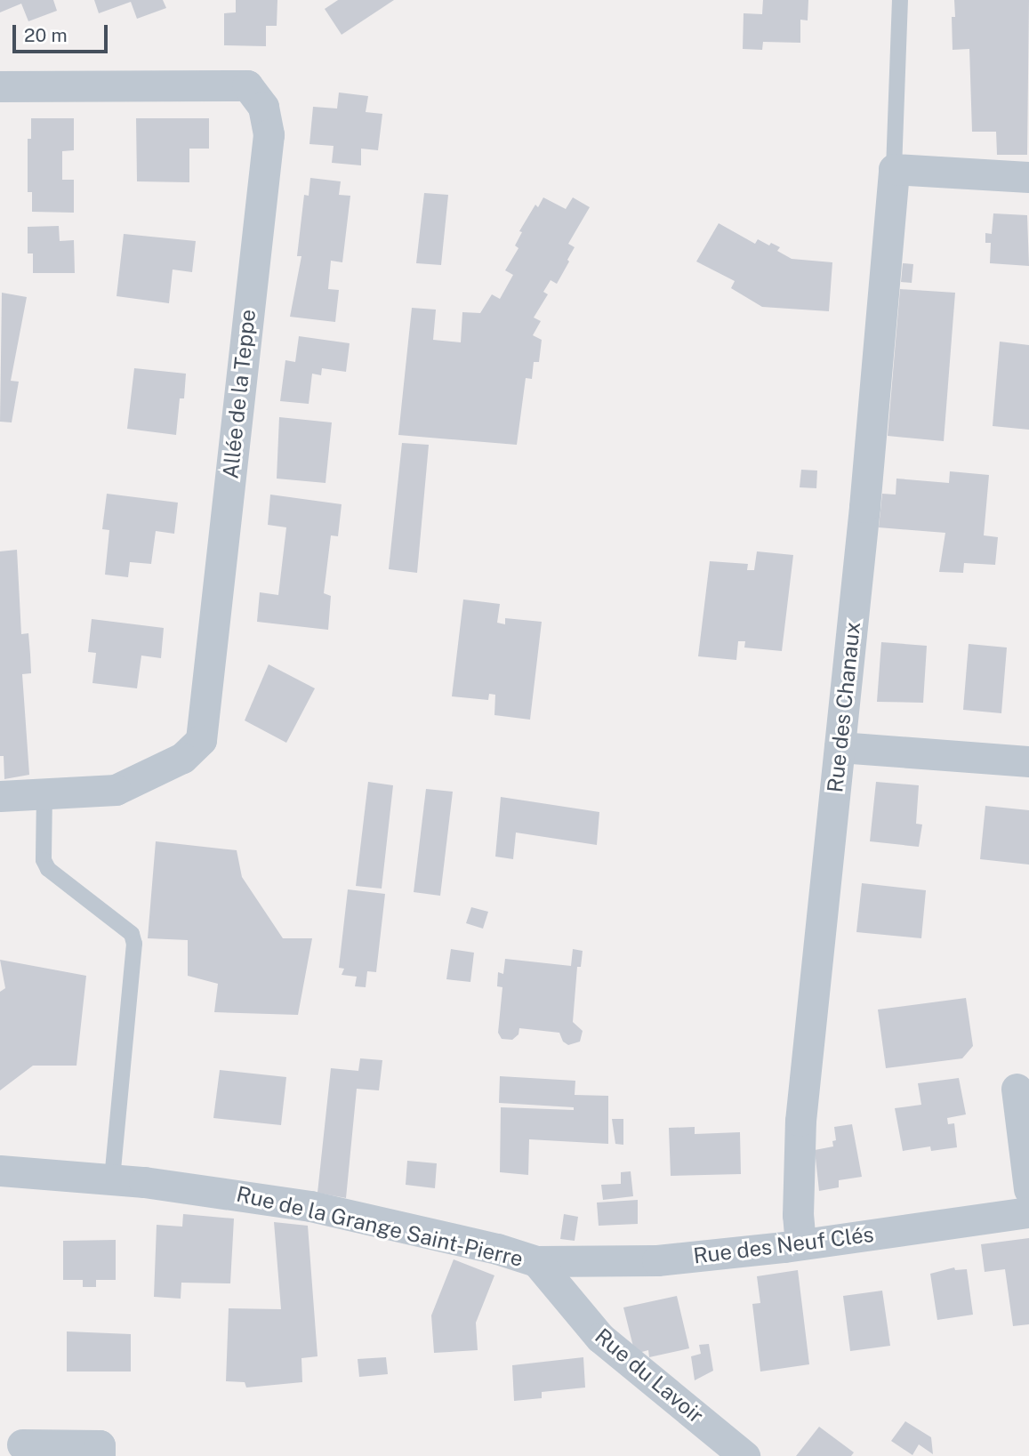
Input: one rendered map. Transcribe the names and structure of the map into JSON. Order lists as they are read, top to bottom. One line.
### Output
{"streets":{"street":["Allée de la Teppe","Rue des Chanaux","Rue de la Grange Saint-Pierre","Rue des Neuf Clés","Rue du Lavoir"]},"crossings":[["Rue des Chanaux","Rue des Neuf Clés"],["Rue de la Grange Saint-Pierre","Rue des Neuf Clés"],["Rue de la Grange Saint-Pierre","Rue du Lavoir"],["Rue des Neuf Clés","Rue du Lavoir"]],"scale_bar":"20 m"}
